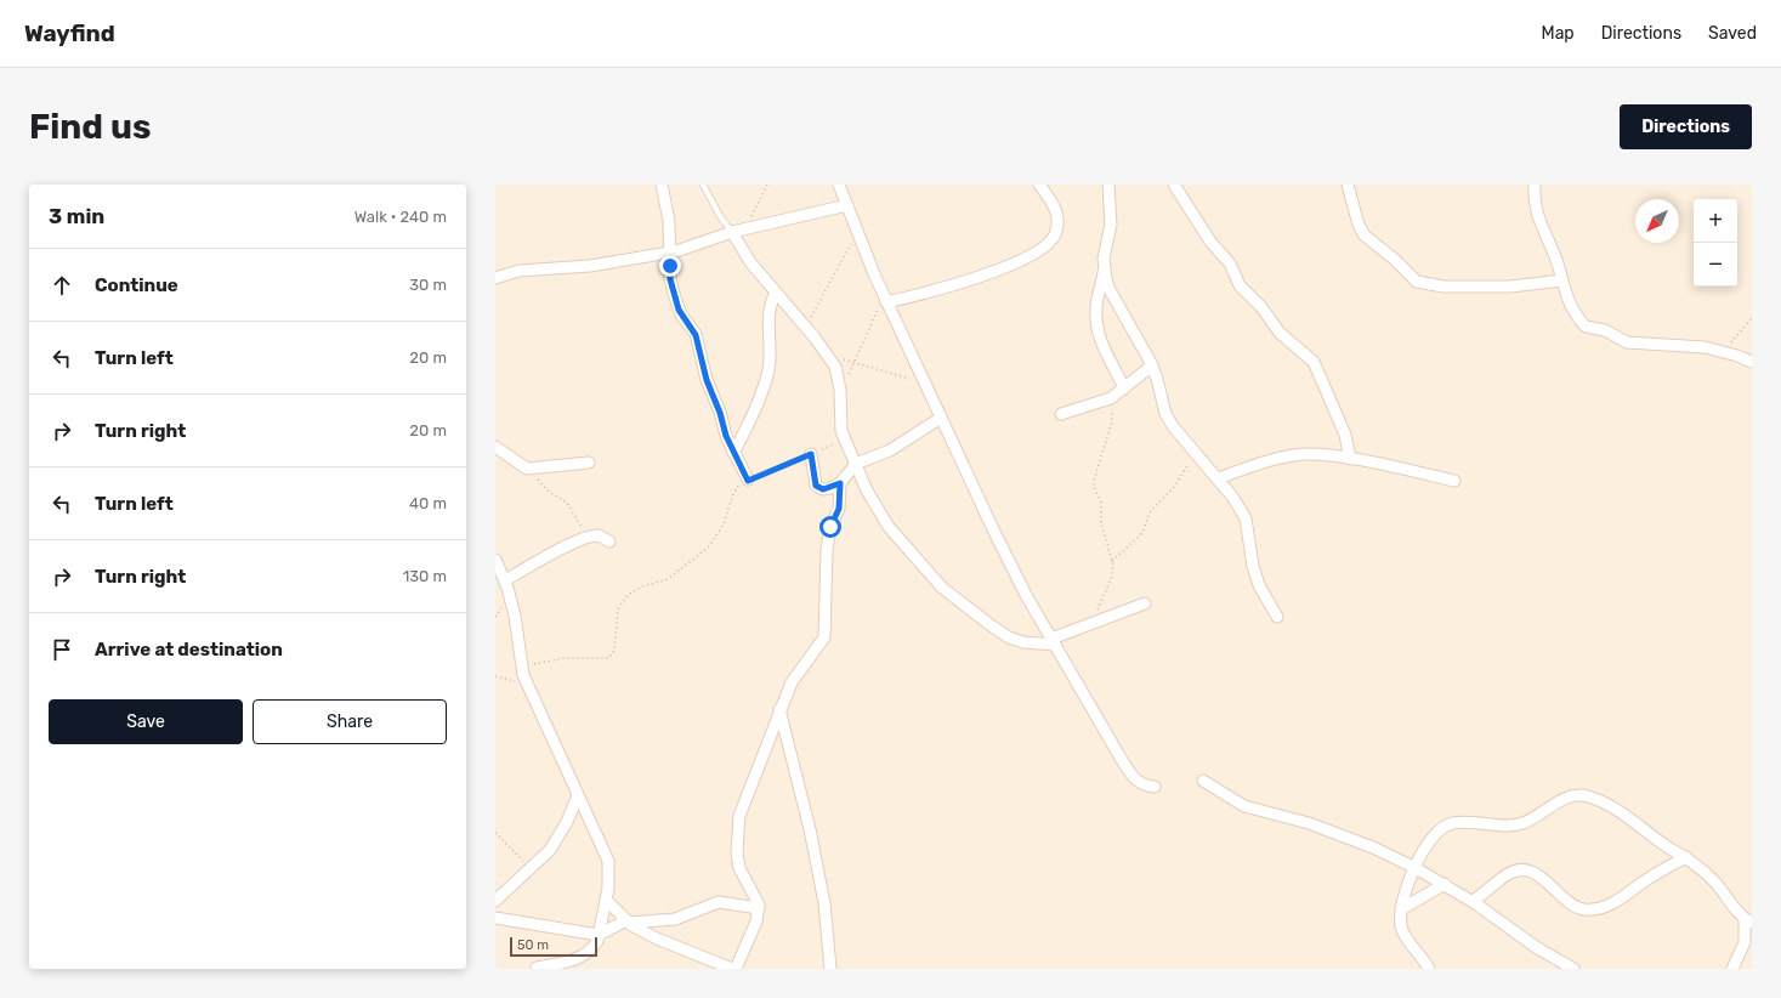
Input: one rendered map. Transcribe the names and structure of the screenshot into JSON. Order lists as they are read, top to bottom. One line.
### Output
{"scale_bar":"50 m","north":"bottom left","page":{"header":"Wayfind","nav":["Map","Directions","Saved"],"buttons":["Directions",["Save","Share"]],"title":"Find us","heading":["3 min","Walk · 240 m"],"map_buttons":["+","−"],"list":[["Continue","30 m"],["Turn left","20 m"],["Turn right","20 m"],["Turn left","40 m"],["Turn right","130 m"],"Arrive at destination"],"scale":"50 m"}}
